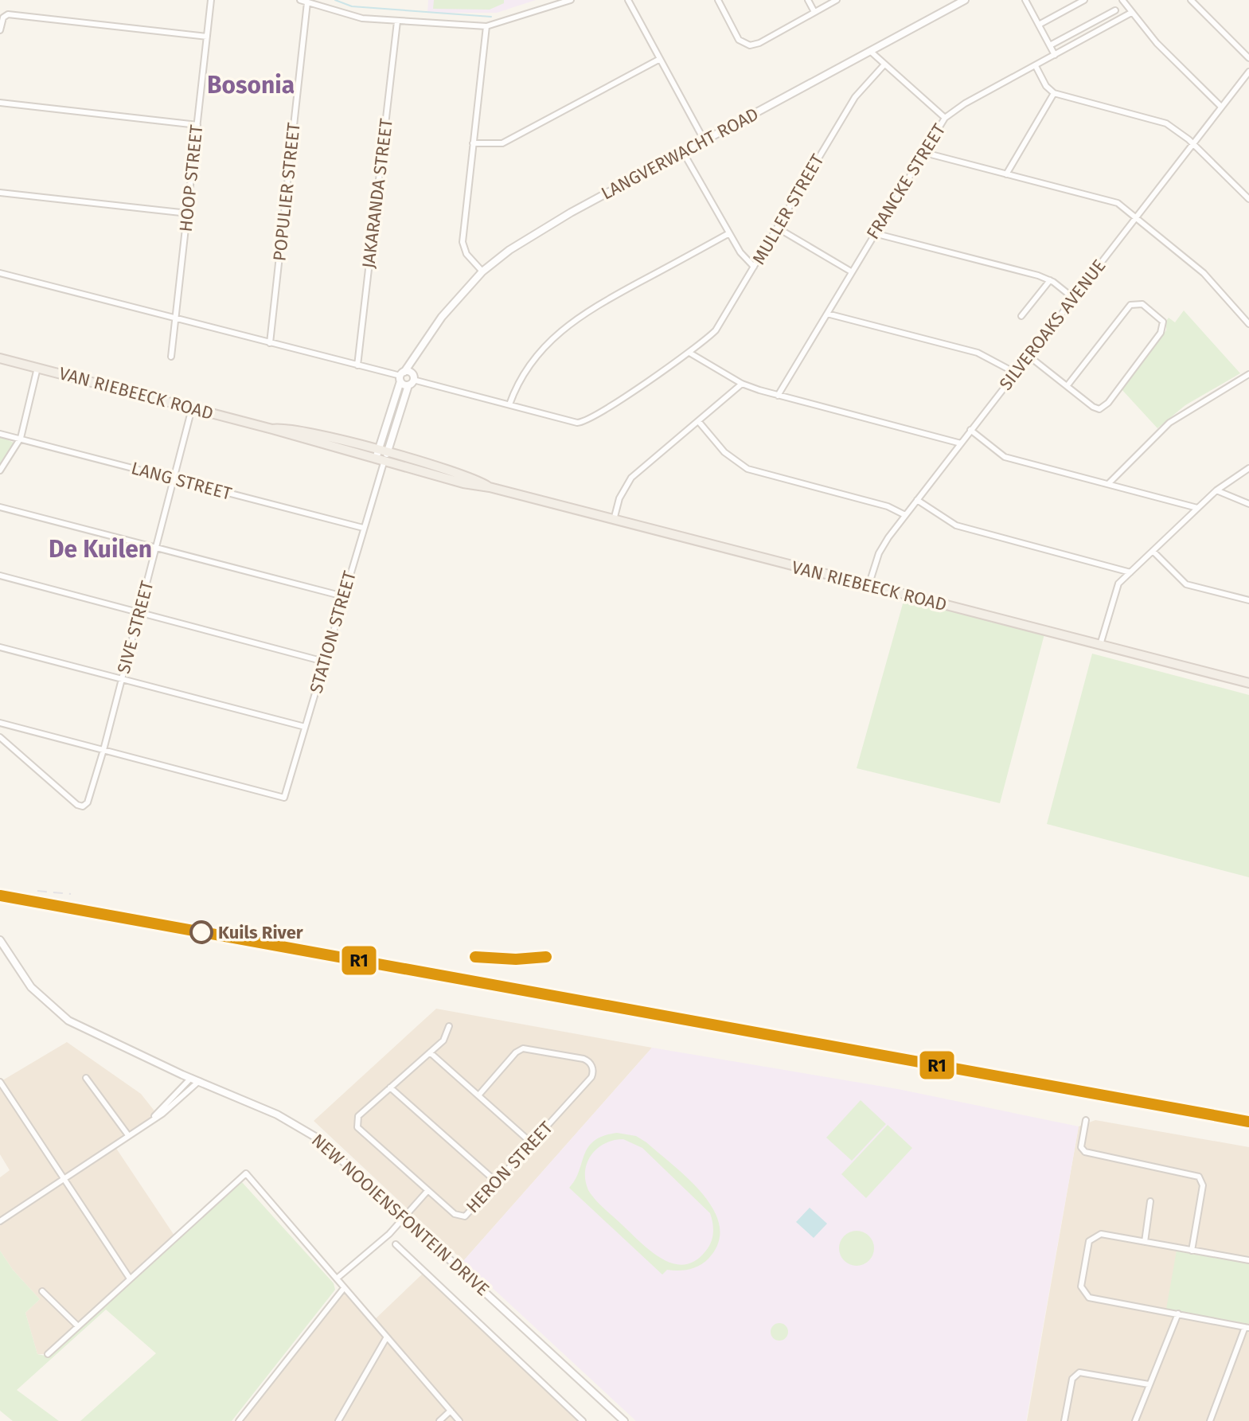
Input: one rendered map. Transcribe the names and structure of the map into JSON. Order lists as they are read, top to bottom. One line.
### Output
{"streets":{"main road":["VAN RIEBEECK ROAD"],"street":["LANGVERWACHT ROAD","HOOP STREET","FRANCKE STREET","POPULIER STREET","JAKARANDA STREET","MULLER STREET","SILVEROAKS AVENUE","LANG STREET","SIVE STREET","STATION STREET","HERON STREET","NEW NOOIENSFONTEIN DRIVE"]},"crossings":[["LANGVERWACHT ROAD","MULLER STREET"],["LANGVERWACHT ROAD","VAN RIEBEECK ROAD"],["LANGVERWACHT ROAD","STATION STREET"],["HOOP STREET","MULLER STREET"],["POPULIER STREET","MULLER STREET"],["JAKARANDA STREET","MULLER STREET"],["SILVEROAKS AVENUE","VAN RIEBEECK ROAD"],["VAN RIEBEECK ROAD","SIVE STREET"],["VAN RIEBEECK ROAD","STATION STREET"],["LANG STREET","SIVE STREET"],["LANG STREET","STATION STREET"],["SIVE STREET","STATION STREET"]],"districts":["Bosonia","De Kuilen"],"places":["Kuils River"],"lines":["transit line R1"]}
